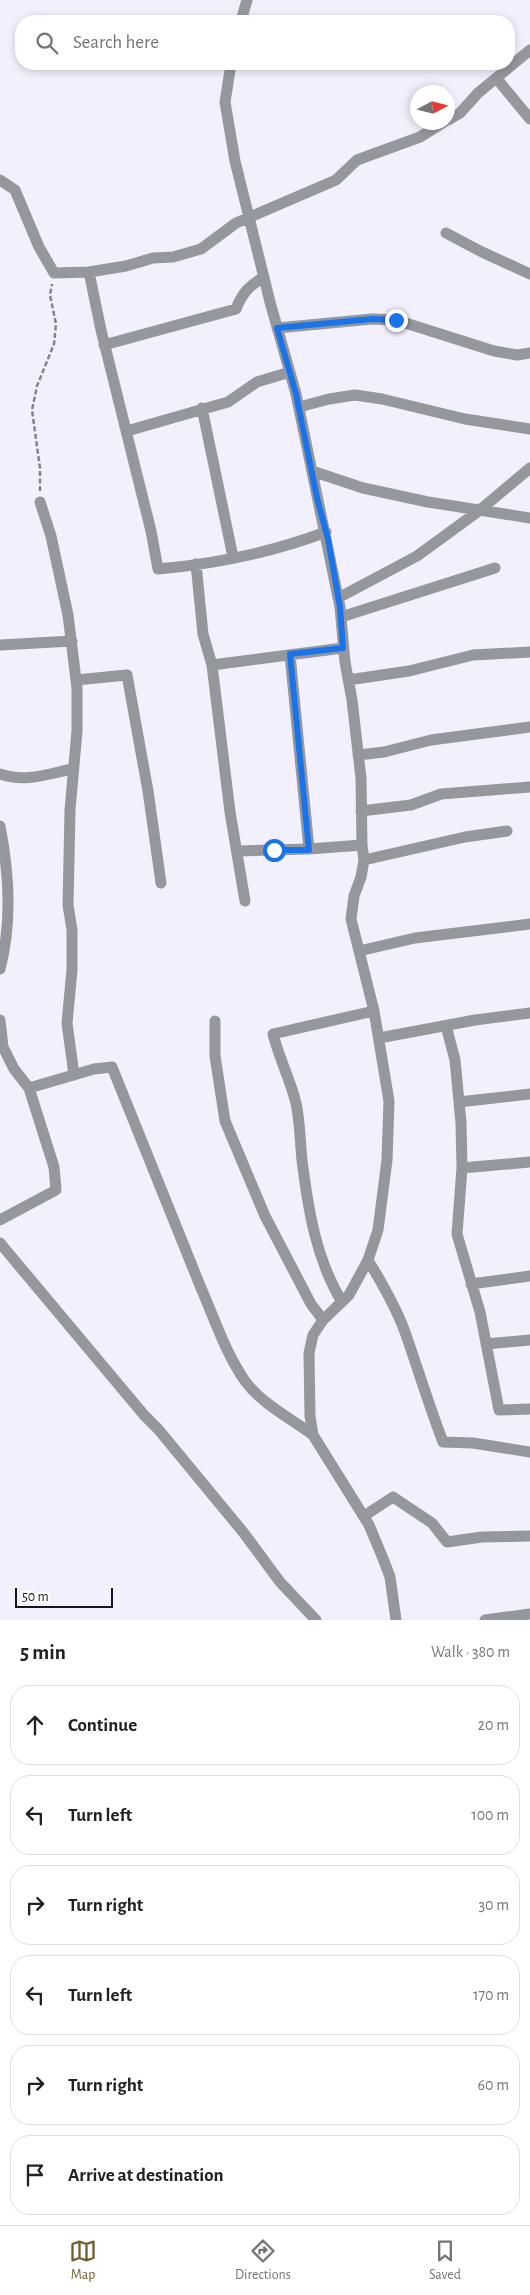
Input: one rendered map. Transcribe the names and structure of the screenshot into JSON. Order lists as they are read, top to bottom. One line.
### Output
{"scale_bar":"50 m","north":"right","page":{"search":"Search here","scale":"50 m","heading":["5 min","Walk · 380 m"],"list":[["Continue","20 m"],["Turn left","100 m"],["Turn right","30 m"],["Turn left","170 m"],["Turn right","60 m"],"Arrive at destination"],"nav":["Map","Directions","Saved"]}}
